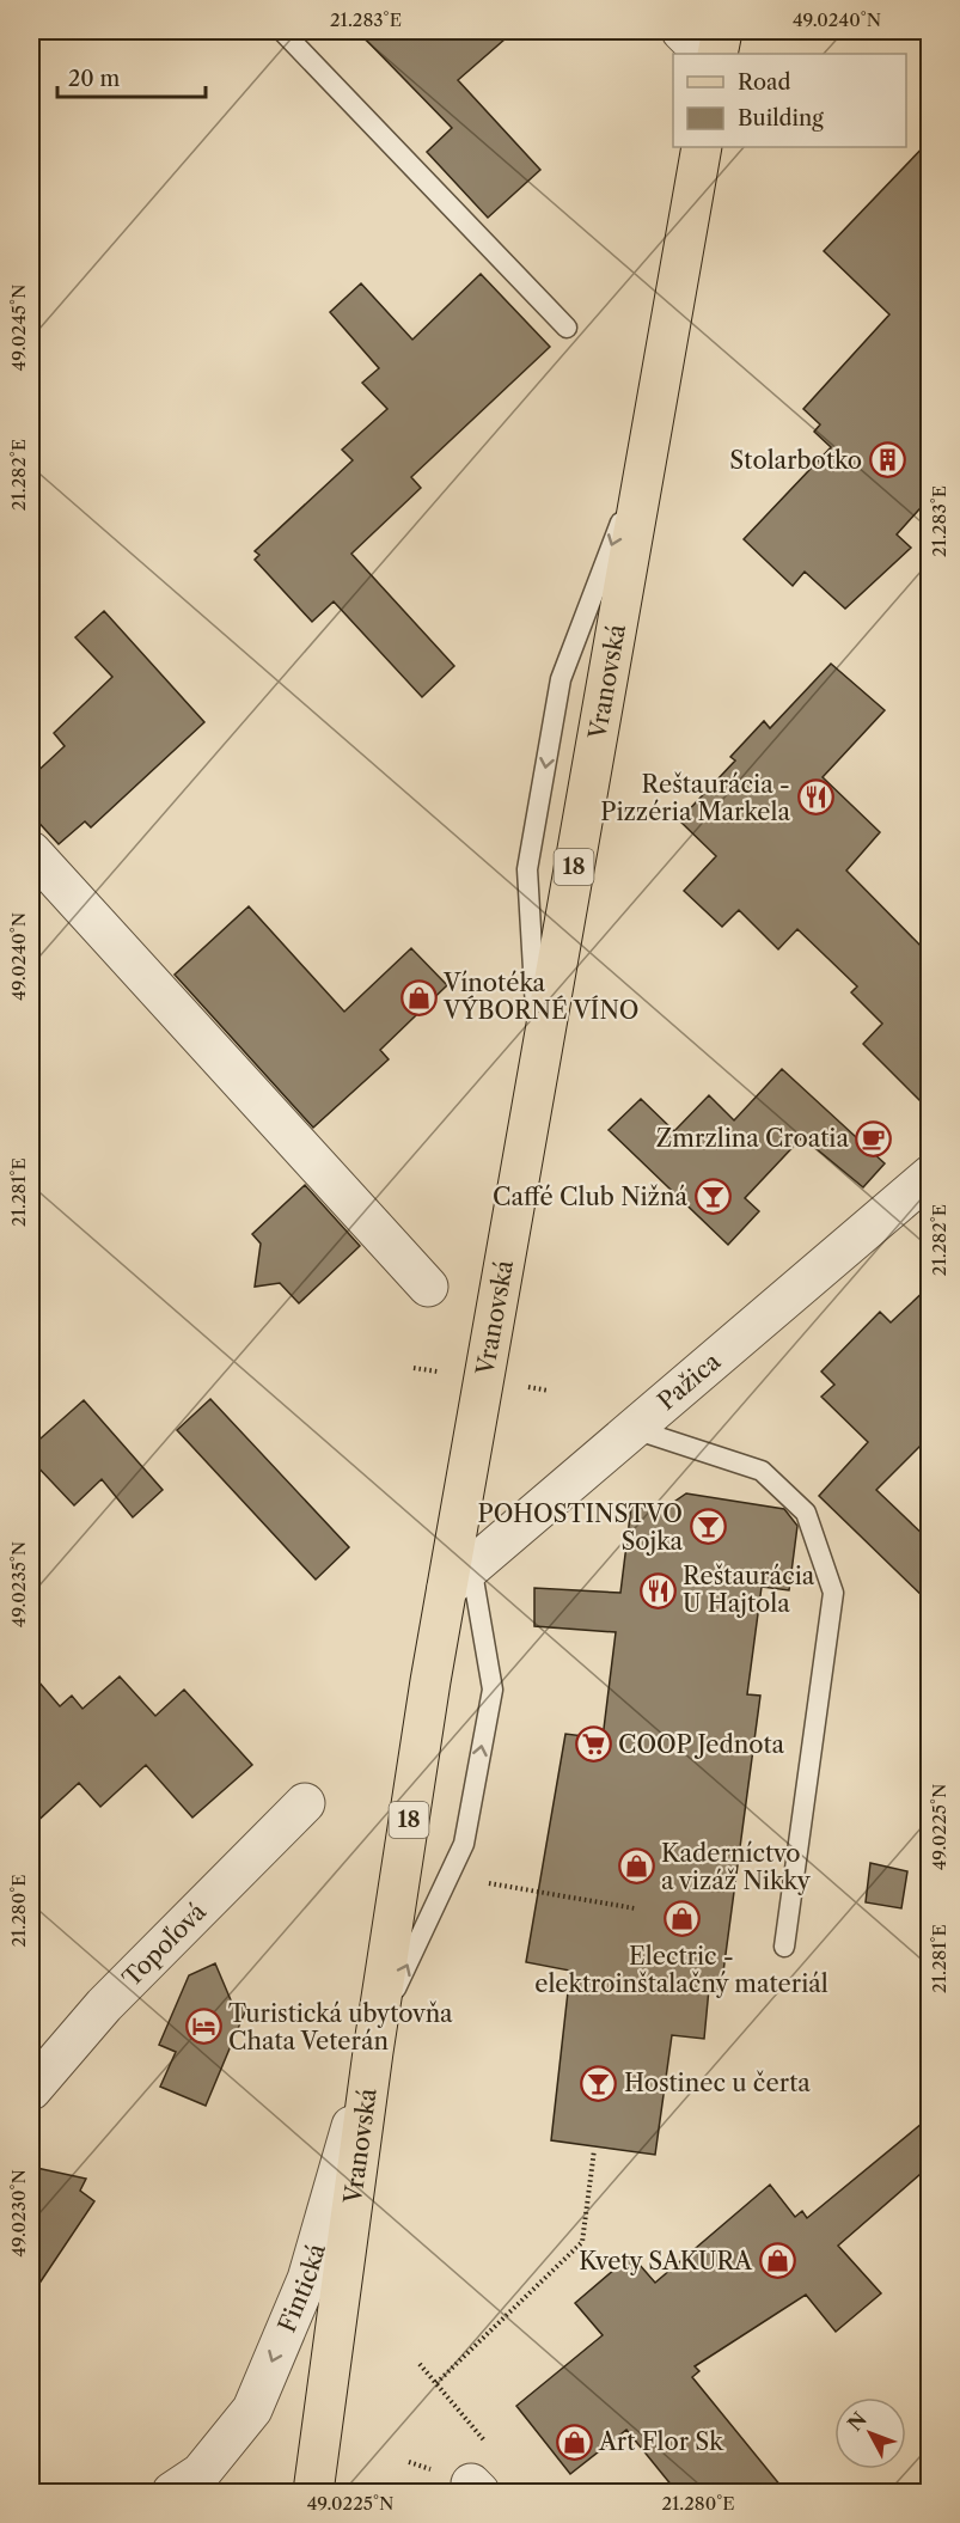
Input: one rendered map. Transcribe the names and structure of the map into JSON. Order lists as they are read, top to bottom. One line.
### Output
{"streets":{"main road":["Vranovská","18"],"street":["Pažica","Topoľová","Fintická"]},"crossings":[["Vranovská","Pažica"],["Vranovská","Fintická"]],"one_way":["Fintická"],"places":{"building":["Stolarbotko"],"restaurant":["Reštaurácia - Pizzéria Markela","Reštaurácia U Hajtola"],"shop":["Vínotéka VÝBORNÉ VÍNO","Kaderníctvo a vizáž Nikky","Electric - elektroinštalačný materiál","Kvety SAKURA","Art Flor Sk"],"cafe":["Zmrzlina Croatia"],"bar":["Caffé Club Nižná","POHOSTINSTVO Sojka","Hostinec u čerta"],"supermarket":["COOP Jednota"],"hotel":["Turistická ubytovňa Chata Veterán"]},"legend":["Road","Building"],"scale_bar":"20 m","north":"top left","coordinates":["21.283°E","49.0240°N","49.0245°N","21.282°E","21.281°E","49.0235°N","49.0225°N","21.280°E","49.0230°N"]}
